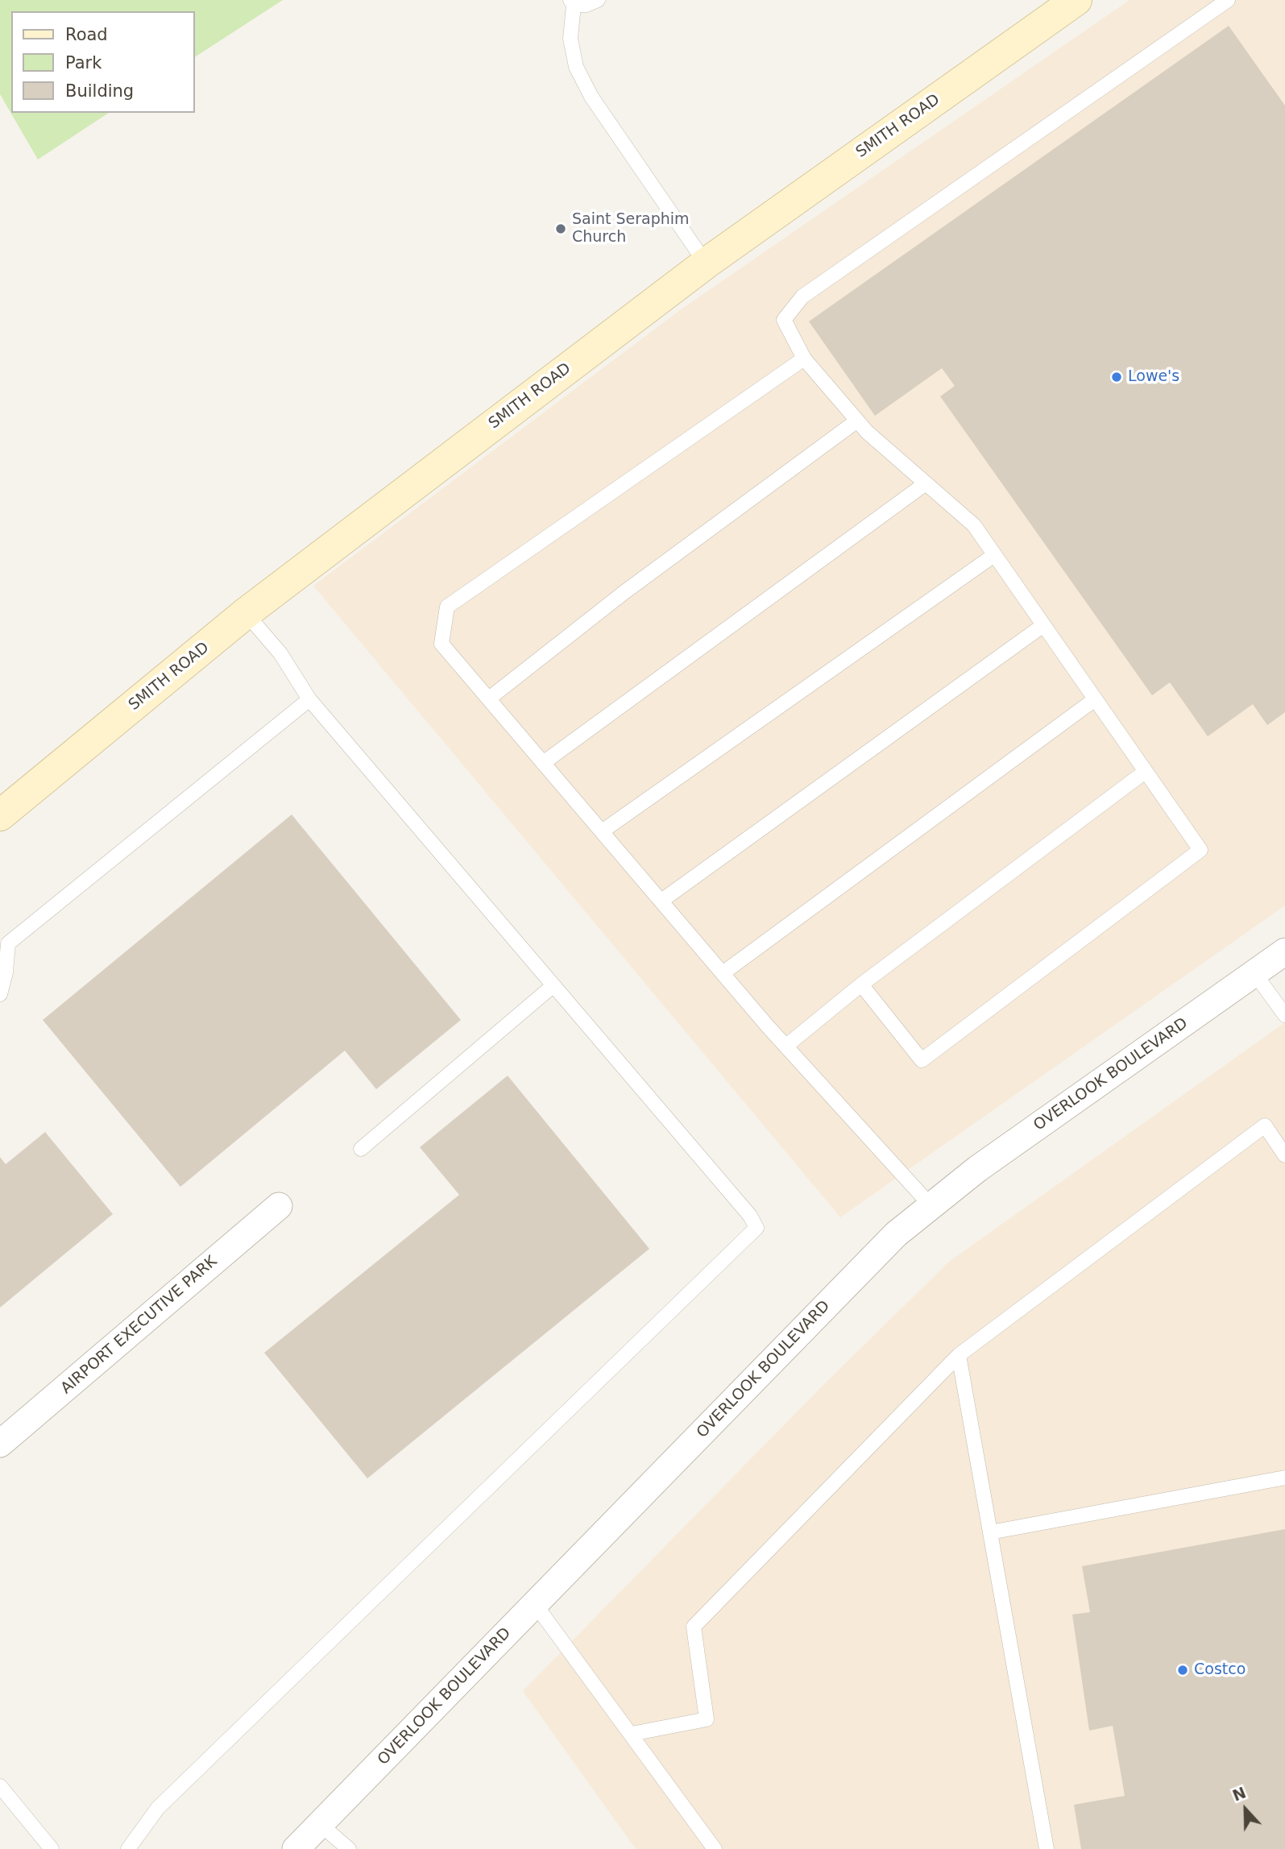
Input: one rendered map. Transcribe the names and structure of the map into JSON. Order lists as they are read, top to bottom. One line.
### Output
{"streets":{"street":["SMITH ROAD","OVERLOOK BOULEVARD","AIRPORT EXECUTIVE PARK"]},"places":["Saint Seraphim Church","Lowe's","Costco"],"legend":["Road","Park","Building"],"north":"top"}
